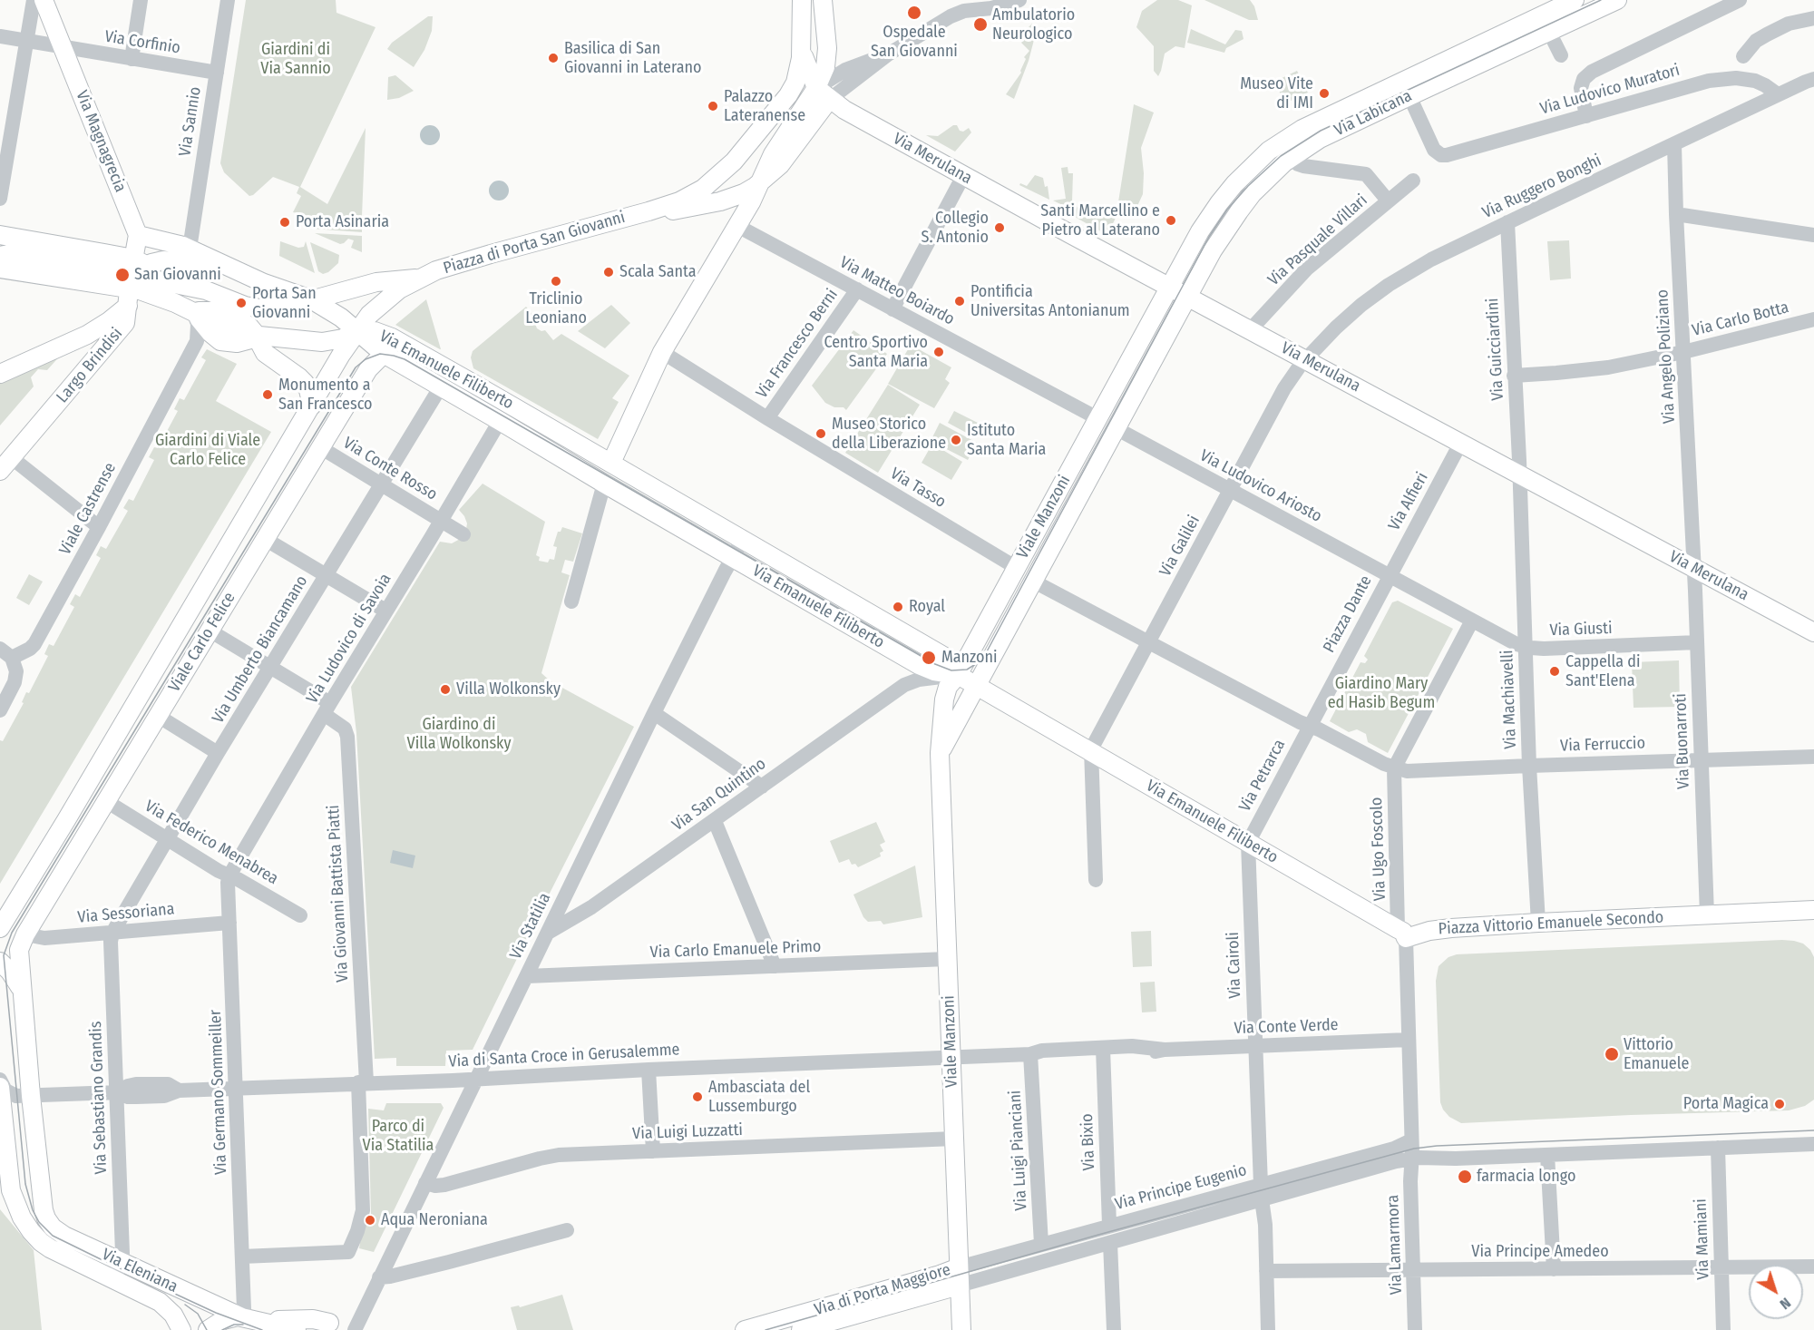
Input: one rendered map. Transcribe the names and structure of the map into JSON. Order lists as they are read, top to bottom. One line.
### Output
{"streets":{"main road":["Via Labicana","Via Magnagrecia","Via Merulana","Piazza di Porta San Giovanni","Largo Brindisi","Via Emanuele Filiberto","Viale Manzoni","Viale Carlo Felice","Piazza Vittorio Emanuele Secondo","Via Eleniana","Via di Porta Maggiore"],"street":["Via Corfinio","Via Ludovico Muratori","Via Sannio","Via Ruggero Bonghi","Via Pasquale Villari","Via Matteo Boiardo","Via Carlo Botta","Via Francesco Berni","Via Guicciardini","Via Angelo Poliziano","Via Conte Rosso","Via Ludovico Ariosto","Via Tasso","Via Alfieri","Viale Castrense","Via Galilei","Piazza Dante","Via Giusti","Via Ludovico di Savoia","Via Umberto Biancamano","Via Machiavelli","Via Buonarroti","Via Ferruccio","Via Petrarca","Via San Quintino","Via Federico Menabrea","Via Ugo Foscolo","Via Giovanni Battista Piatti","Via Sessoriana","Via Statilia","Via Carlo Emanuele Primo","Via Cairoli","Via Conte Verde","Via di Santa Croce in Gerusalemme","Via Germano Sommeiller","Via Sebastiano Grandis","Via Luigi Luzzatti","Via Bixio","Via Luigi Pianciani","Via Principe Eugenio","Via Mamiani","Via Lamarmora","Via Principe Amedeo"]},"crossings":[["Via Corfinio","Via Sannio"],["Via Corfinio","Via Magnagrecia"],["Via Ludovico Muratori","Via Labicana"],["Via Ludovico Muratori","Via Ruggero Bonghi"],["Via Labicana","Via Merulana"],["Via Labicana","Viale Manzoni"],["Via Merulana","Via Ruggero Bonghi"],["Via Merulana","Via Pasquale Villari"],["Via Merulana","Via Guicciardini"],["Via Merulana","Via Angelo Poliziano"],["Via Merulana","Via Alfieri"],["Via Merulana","Viale Manzoni"],["Via Merulana","Via Galilei"],["Via Merulana","Via Machiavelli"],["Via Merulana","Via Buonarroti"],["Via Ruggero Bonghi","Via Guicciardini"],["Via Ruggero Bonghi","Via Angelo Poliziano"],["Via Ruggero Bonghi","Via Galilei"],["Piazza di Porta San Giovanni","Largo Brindisi"],["Piazza di Porta San Giovanni","Via Emanuele Filiberto"],["Piazza di Porta San Giovanni","Viale Castrense"],["Piazza di Porta San Giovanni","Viale Carlo Felice"],["Via Matteo Boiardo","Via Francesco Berni"],["Via Matteo Boiardo","Viale Manzoni"],["Via Carlo Botta","Via Guicciardini"],["Via Carlo Botta","Via Angelo Poliziano"],["Via Francesco Berni","Via Tasso"],["Via Guicciardini","Via Machiavelli"],["Via Angelo Poliziano","Via Buonarroti"],["Via Emanuele Filiberto","Viale Manzoni"],["Via Emanuele Filiberto","Via Galilei"],["Via Emanuele Filiberto","Via Ludovico di Savoia"],["Via Emanuele Filiberto","Viale Carlo Felice"],["Via Emanuele Filiberto","Via Umberto Biancamano"],["Via Emanuele Filiberto","Via Petrarca"],["Via Emanuele Filiberto","Via San Quintino"],["Via Emanuele Filiberto","Via Ugo Foscolo"],["Via Emanuele Filiberto","Piazza Vittorio Emanuele Secondo"],["Via Emanuele Filiberto","Via Statilia"],["Via Emanuele Filiberto","Via Cairoli"],["Via Conte Rosso","Via Ludovico di Savoia"],["Via Conte Rosso","Viale Carlo Felice"],["Via Conte Rosso","Via Umberto Biancamano"],["Via Ludovico Ariosto","Via Alfieri"],["Via Ludovico Ariosto","Viale Manzoni"],["Via Ludovico Ariosto","Via Galilei"],["Via Ludovico Ariosto","Piazza Dante"],["Via Tasso","Viale Manzoni"],["Via Alfieri","Piazza Dante"],["Viale Manzoni","Via San Quintino"],["Viale Manzoni","Via Carlo Emanuele Primo"],["Viale Manzoni","Via Conte Verde"],["Viale Manzoni","Via di Santa Croce in Gerusalemme"],["Viale Manzoni","Via Luigi Luzzatti"],["Viale Manzoni","Via Principe Eugenio"],["Viale Manzoni","Via di Porta Maggiore"],["Piazza Dante","Via Giusti"],["Piazza Dante","Via Petrarca"],["Via Giusti","Via Machiavelli"],["Via Giusti","Via Buonarroti"],["Via Ludovico di Savoia","Via Federico Menabrea"],["Via Ludovico di Savoia","Via Giovanni Battista Piatti"],["Via Ludovico di Savoia","Via Germano Sommeiller"],["Viale Carlo Felice","Via Federico Menabrea"],["Viale Carlo Felice","Via Giovanni Battista Piatti"],["Viale Carlo Felice","Via Sessoriana"],["Via Umberto Biancamano","Via Federico Menabrea"],["Via Umberto Biancamano","Via Giovanni Battista Piatti"],["Via Umberto Biancamano","Via Sessoriana"],["Via Umberto Biancamano","Via Sebastiano Grandis"],["Via Machiavelli","Via Ferruccio"],["Via Machiavelli","Piazza Vittorio Emanuele Secondo"],["Via Buonarroti","Via Ferruccio"],["Via Buonarroti","Piazza Vittorio Emanuele Secondo"],["Via Ferruccio","Via Ugo Foscolo"],["Via Petrarca","Via Cairoli"],["Via San Quintino","Via Statilia"],["Via Federico Menabrea","Via Germano Sommeiller"],["Via Ugo Foscolo","Piazza Vittorio Emanuele Secondo"],["Via Giovanni Battista Piatti","Via di Santa Croce in Gerusalemme"],["Via Giovanni Battista Piatti","Via Germano Sommeiller"],["Via Sessoriana","Via Germano Sommeiller"],["Via Sessoriana","Via Sebastiano Grandis"],["Via Statilia","Via Carlo Emanuele Primo"],["Via Statilia","Via di Santa Croce in Gerusalemme"],["Via Statilia","Via Luigi Luzzatti"],["Via Cairoli","Via Conte Verde"],["Via Cairoli","Via Principe Eugenio"],["Via Cairoli","Via Principe Amedeo"],["Via Conte Verde","Via di Santa Croce in Gerusalemme"],["Via Conte Verde","Via Bixio"],["Via Conte Verde","Via Luigi Pianciani"],["Via di Santa Croce in Gerusalemme","Via Germano Sommeiller"],["Via di Santa Croce in Gerusalemme","Via Sebastiano Grandis"],["Via di Santa Croce in Gerusalemme","Via Eleniana"],["Via Germano Sommeiller","Via Eleniana"],["Via Sebastiano Grandis","Via Eleniana"],["Via Bixio","Via Principe Eugenio"],["Via Luigi Pianciani","Via Principe Eugenio"],["Via Principe Eugenio","Via Lamarmora"],["Via Principe Eugenio","Via di Porta Maggiore"],["Via Mamiani","Via Principe Amedeo"],["Via Lamarmora","Via Principe Amedeo"]],"parks":["Giardini di Via Sannio","Giardini di Viale Carlo Felice","Giardino Mary ed Hasib Begum","Giardino di Villa Wolkonsky","Parco di Via Statilia"],"places":["Ospedale San Giovanni","Ambulatorio Neurologico","Basilica di San Giovanni in Laterano","Museo Vite di IMI","Palazzo Lateranense","Santi Marcellino e Pietro al Laterano","Porta Asinaria","Collegio S. Antonio","Scala Santa","San Giovanni","Triclinio Leoniano","Pontificia Universitas Antonianum","Porta San Giovanni","Centro Sportivo Santa Maria","Monumento a San Francesco","Museo Storico della Liberazione","Istituto Santa Maria","Royal","Manzoni","Cappella di Sant'Elena","Villa Wolkonsky","Vittorio Emanuele","Ambasciata del Lussemburgo","Porta Magica","farmacia longo","Aqua Neroniana"],"north":"bottom right"}
